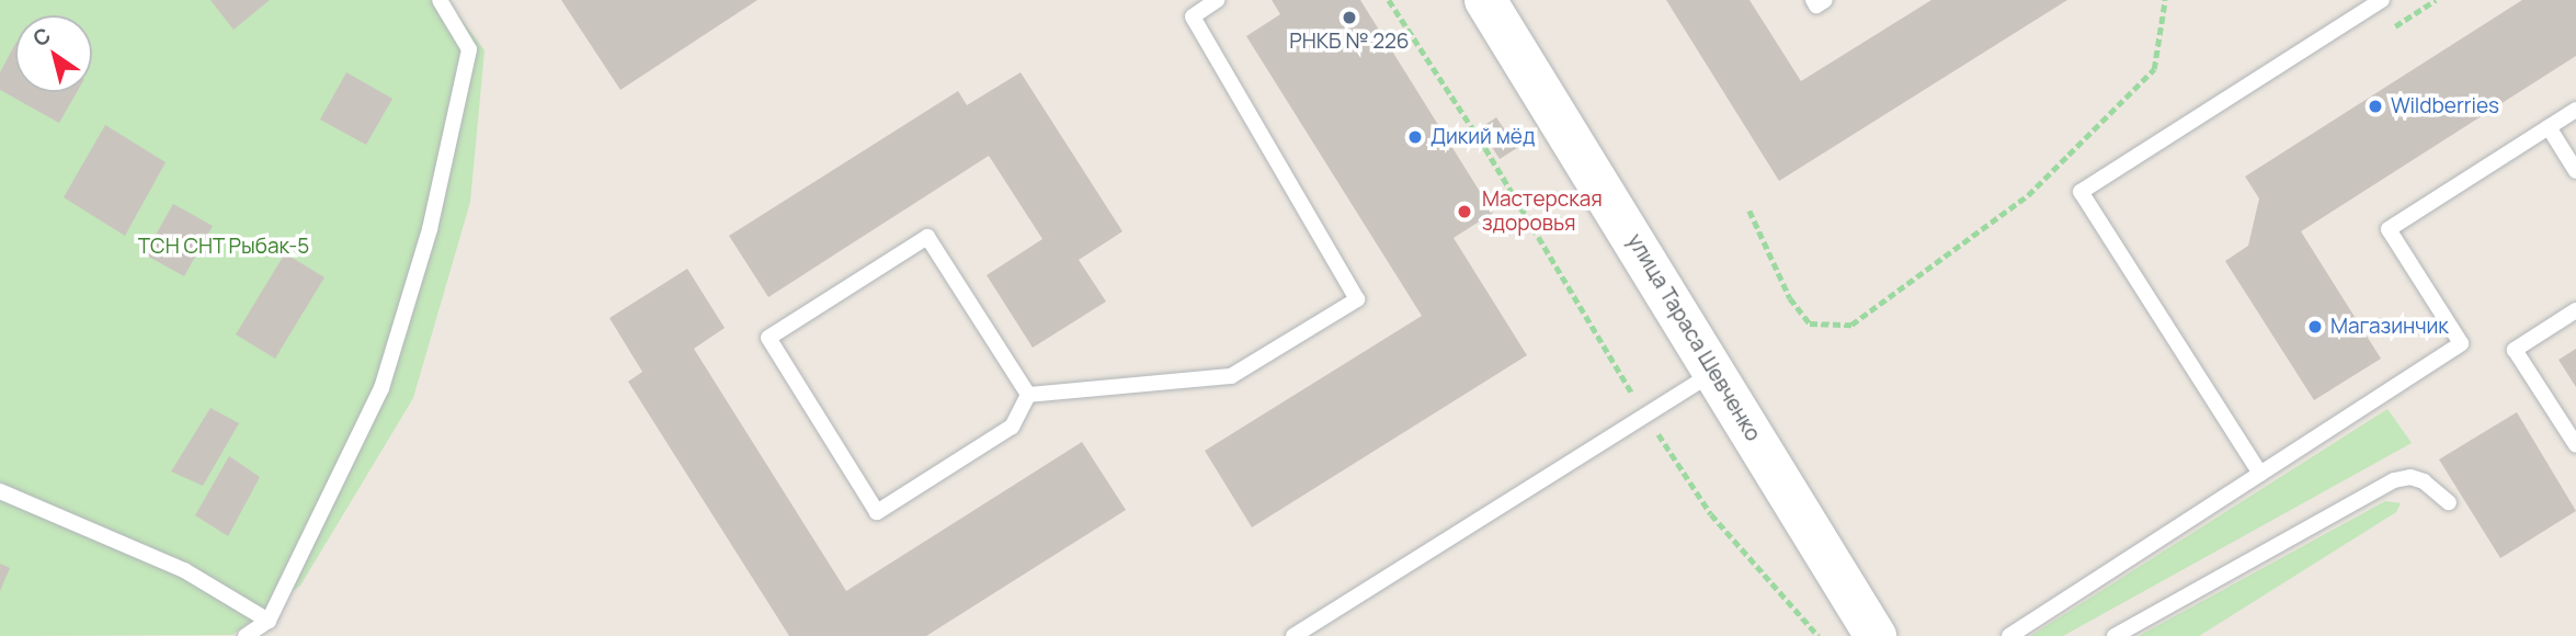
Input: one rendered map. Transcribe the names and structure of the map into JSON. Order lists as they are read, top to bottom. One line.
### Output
{"streets":{"main road":["улица Тараса Шевченко"]},"parks":["ТСН СНТ Рыбак-5"],"places":["РНКБ № 226","Wildberries","Дикий мёд","Мастерская здоровья","Магазинчик"],"north":"top left"}
